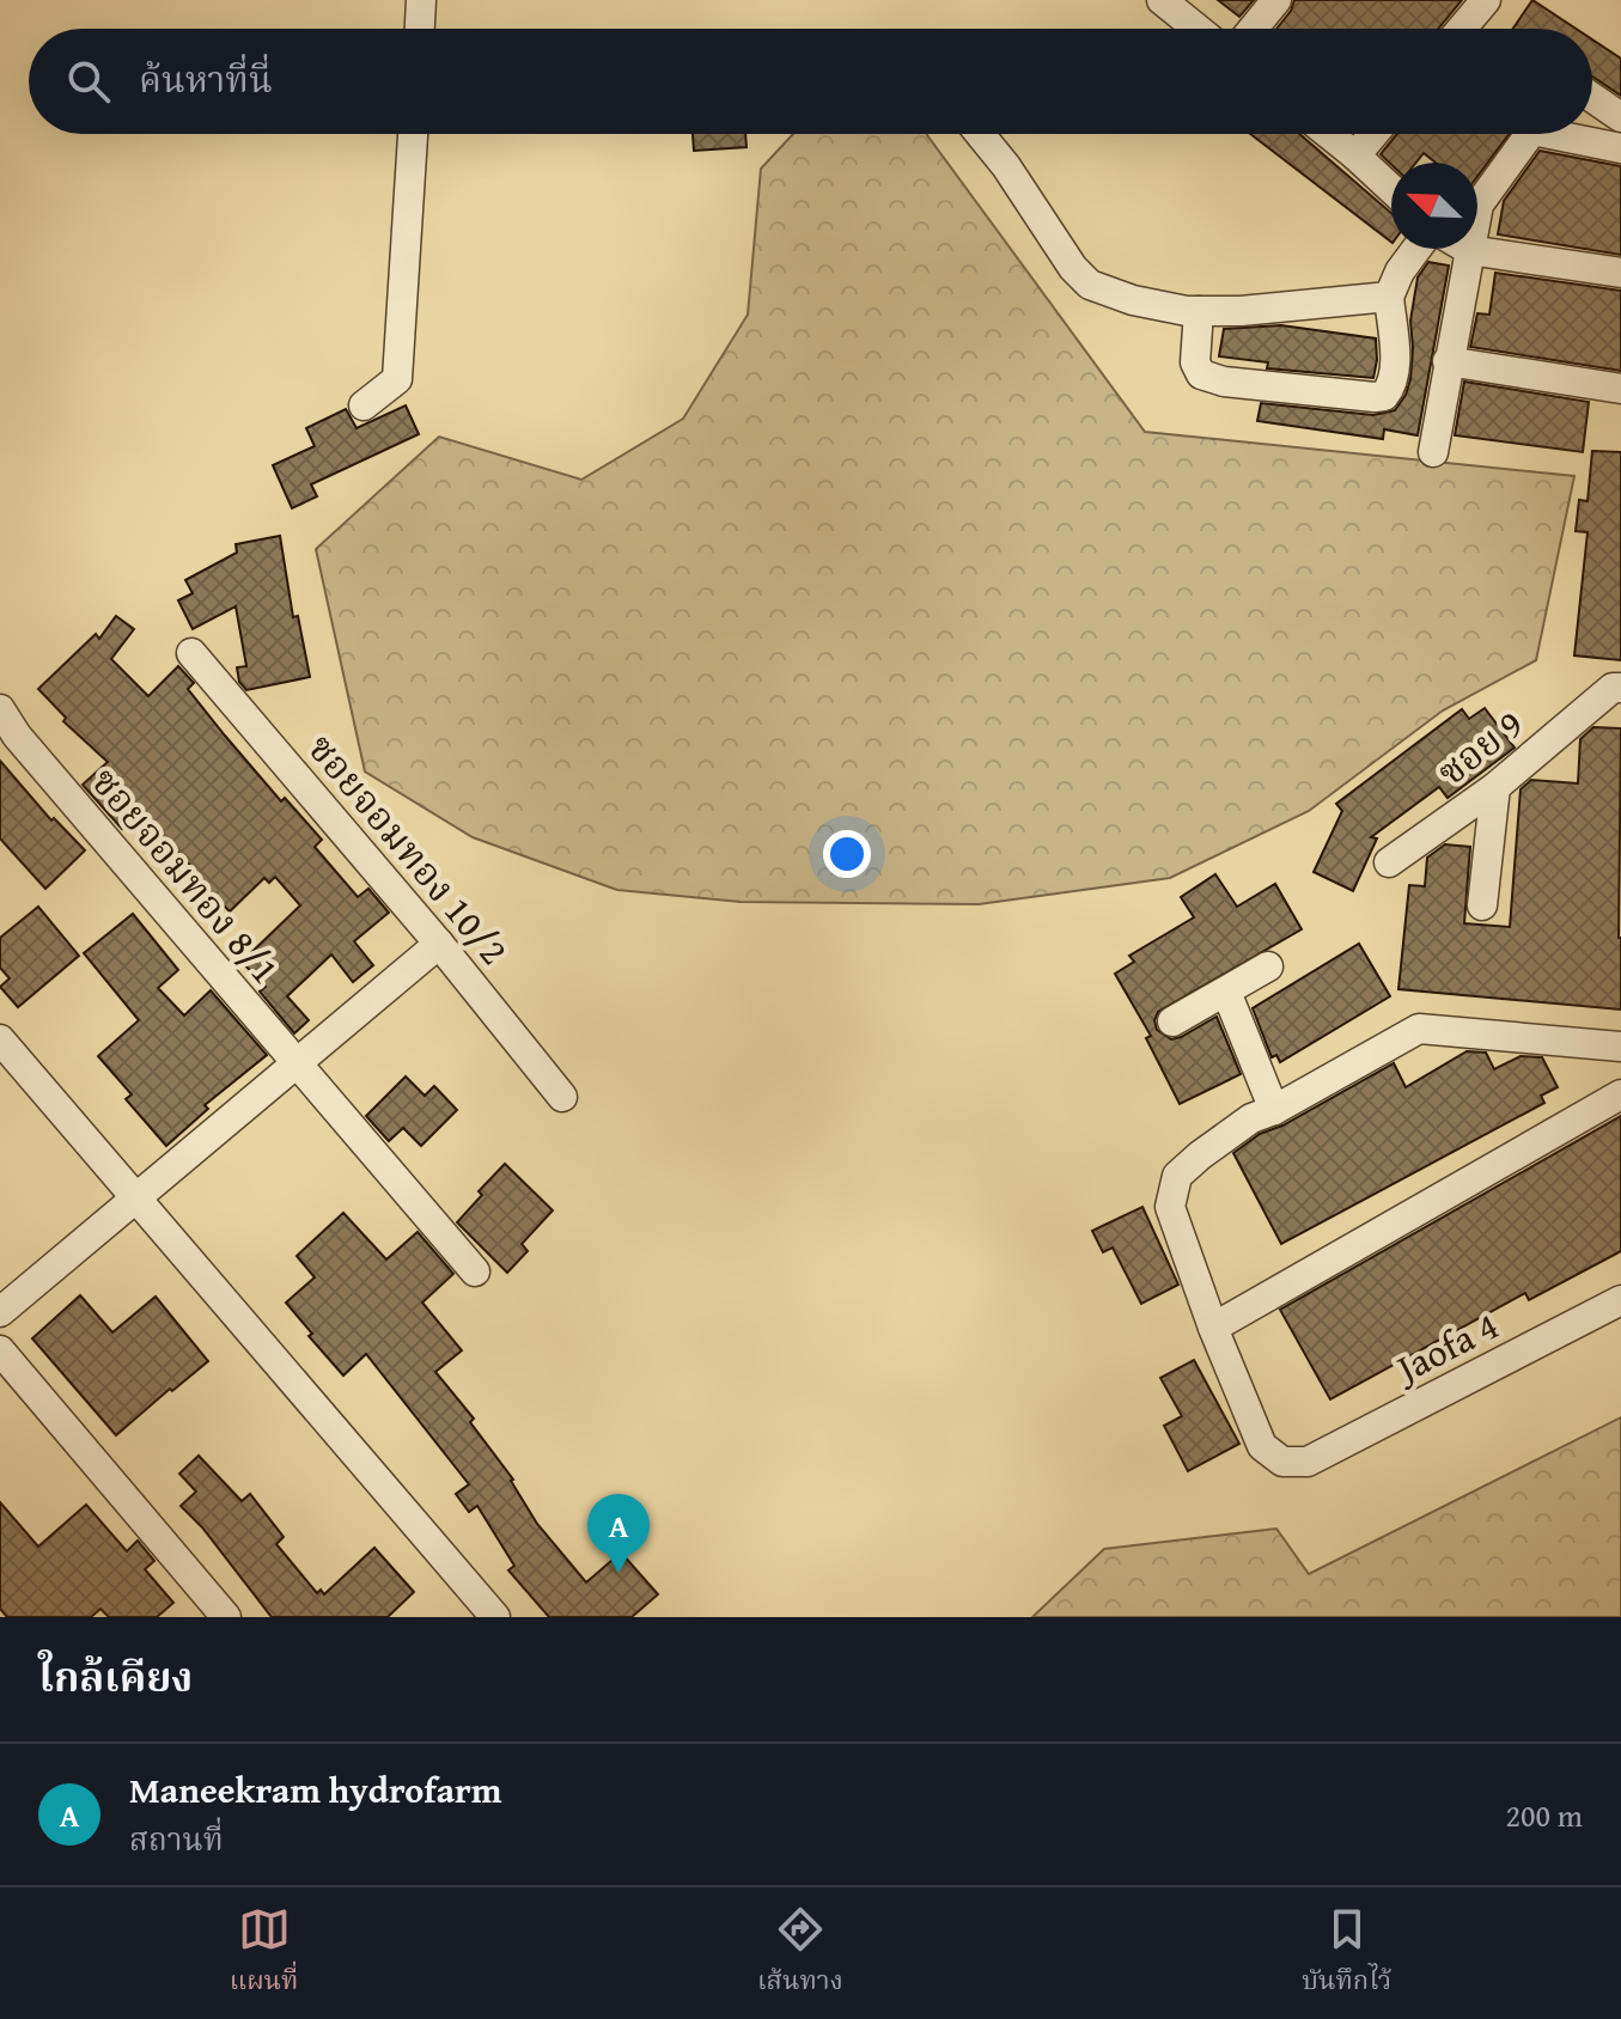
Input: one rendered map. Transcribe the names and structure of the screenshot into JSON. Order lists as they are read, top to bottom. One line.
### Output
{"streets":{"street":["ซอย 9","ซอยจอมทอง 10/2","ซอยจอมทอง 8/1","Jaofa 4"]},"north":"top left","page":{"search":"ค้นหาที่นี่","pins":"A","heading":"ใกล้เคียง","list":[{"mark":"A","name":"Maneekram hydrofarm","note":"สถานที่","value":"200 m"}],"nav":["แผนที่","เส้นทาง","บันทึกไว้"]}}
